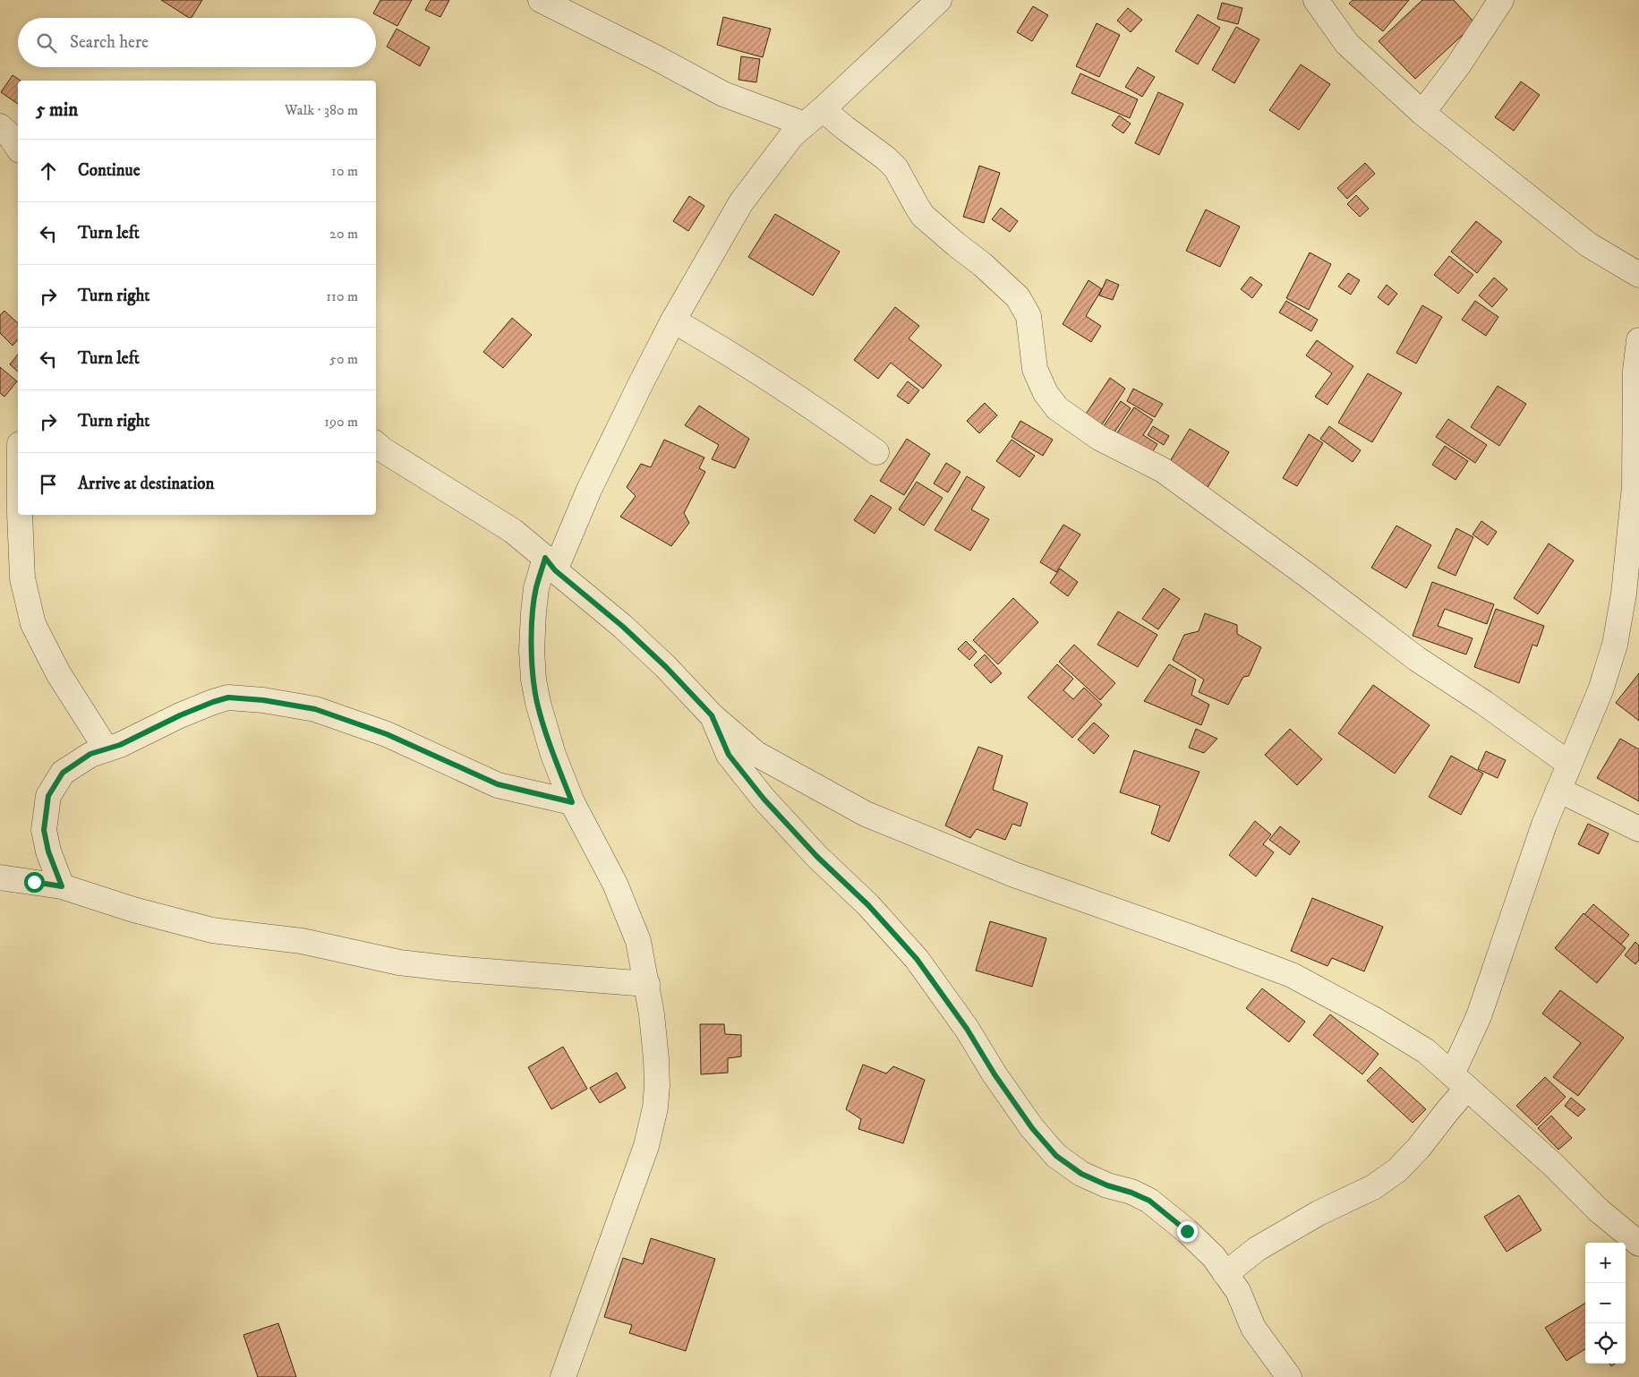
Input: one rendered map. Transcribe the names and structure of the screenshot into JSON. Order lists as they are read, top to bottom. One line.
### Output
{"page":{"search":"Search here","heading":["5 min","Walk · 380 m"],"list":[["Continue","10 m"],["Turn left","20 m"],["Turn right","110 m"],["Turn left","50 m"],["Turn right","190 m"],"Arrive at destination"],"map_buttons":["+","−"]}}
